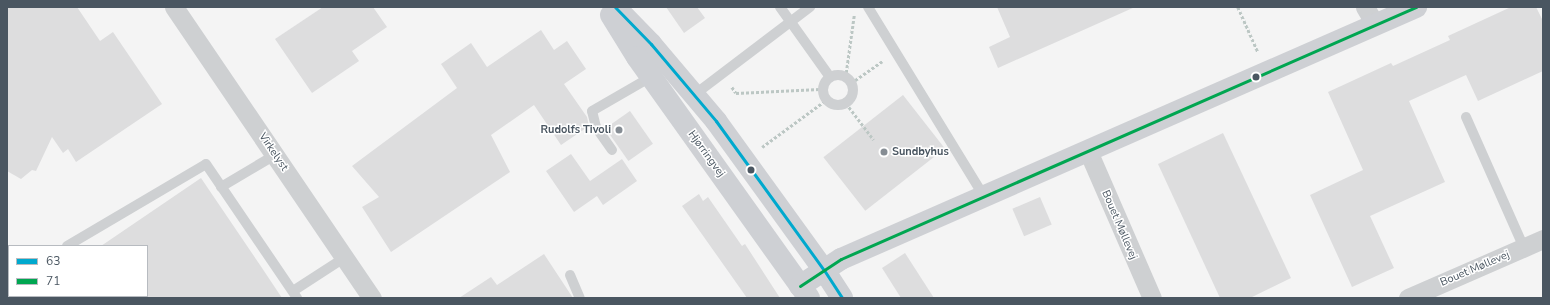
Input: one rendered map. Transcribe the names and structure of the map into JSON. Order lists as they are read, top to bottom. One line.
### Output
{"streets":{"main road":["Hjørringvej"],"street":["Virkelyst","Bouet Møllevej"]},"places":["Rudolfs Tivoli","Sundbyhus"],"lines":["transit line 63","transit line 71"],"legend":["63","71"]}
